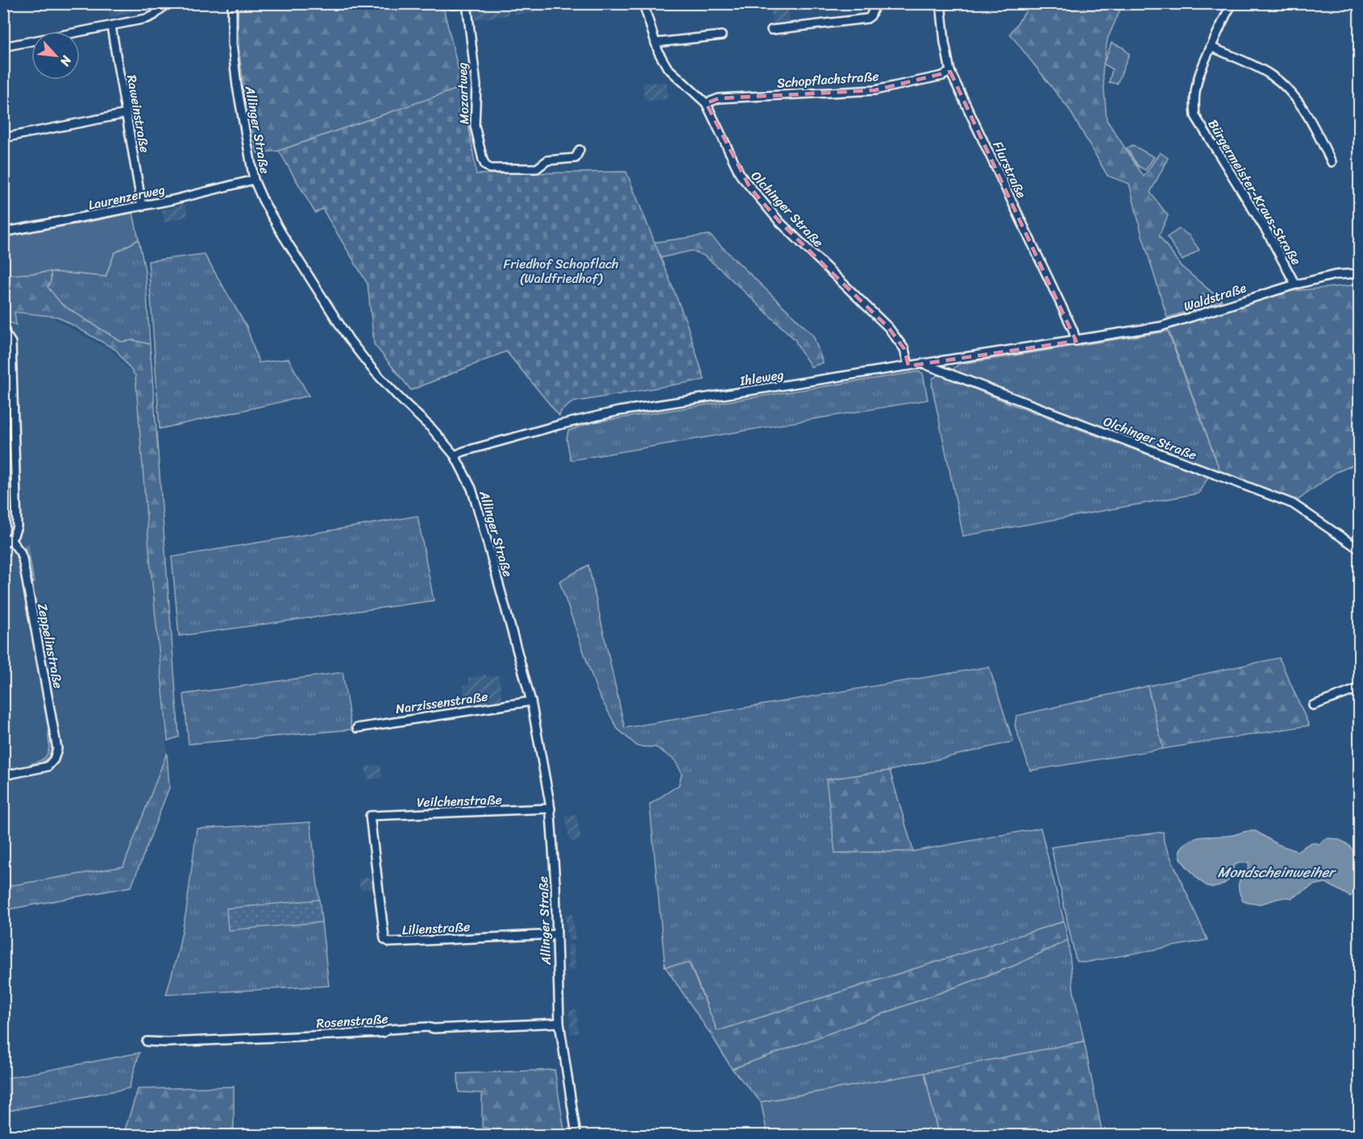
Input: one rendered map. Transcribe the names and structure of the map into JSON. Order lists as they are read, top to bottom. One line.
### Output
{"streets":{"street":["Schopflachstraße","Mozartweg","Raweinstraße","Allinger Straße","Flurstraße","Bürgermeister-Kraus-Straße","Laurenzerweg","Olchinger Straße","Waldstraße","Ihleweg","Zeppelinstraße","Narzissenstraße","Veilchenstraße","Lilienstraße","Rosenstraße"]},"crossings":[["Schopflachstraße","Flurstraße"],["Schopflachstraße","Olchinger Straße"],["Raweinstraße","Laurenzerweg"],["Allinger Straße","Laurenzerweg"],["Allinger Straße","Ihleweg"],["Allinger Straße","Narzissenstraße"],["Allinger Straße","Veilchenstraße"],["Allinger Straße","Lilienstraße"],["Allinger Straße","Rosenstraße"],["Flurstraße","Waldstraße"],["Flurstraße","Ihleweg"],["Bürgermeister-Kraus-Straße","Waldstraße"],["Olchinger Straße","Ihleweg"],["Waldstraße","Ihleweg"],["Veilchenstraße","Lilienstraße"]],"water":["Mondscheinweiher"],"parks":["Friedhof Schopflach (Waldfriedhof)"],"north":"bottom right"}
